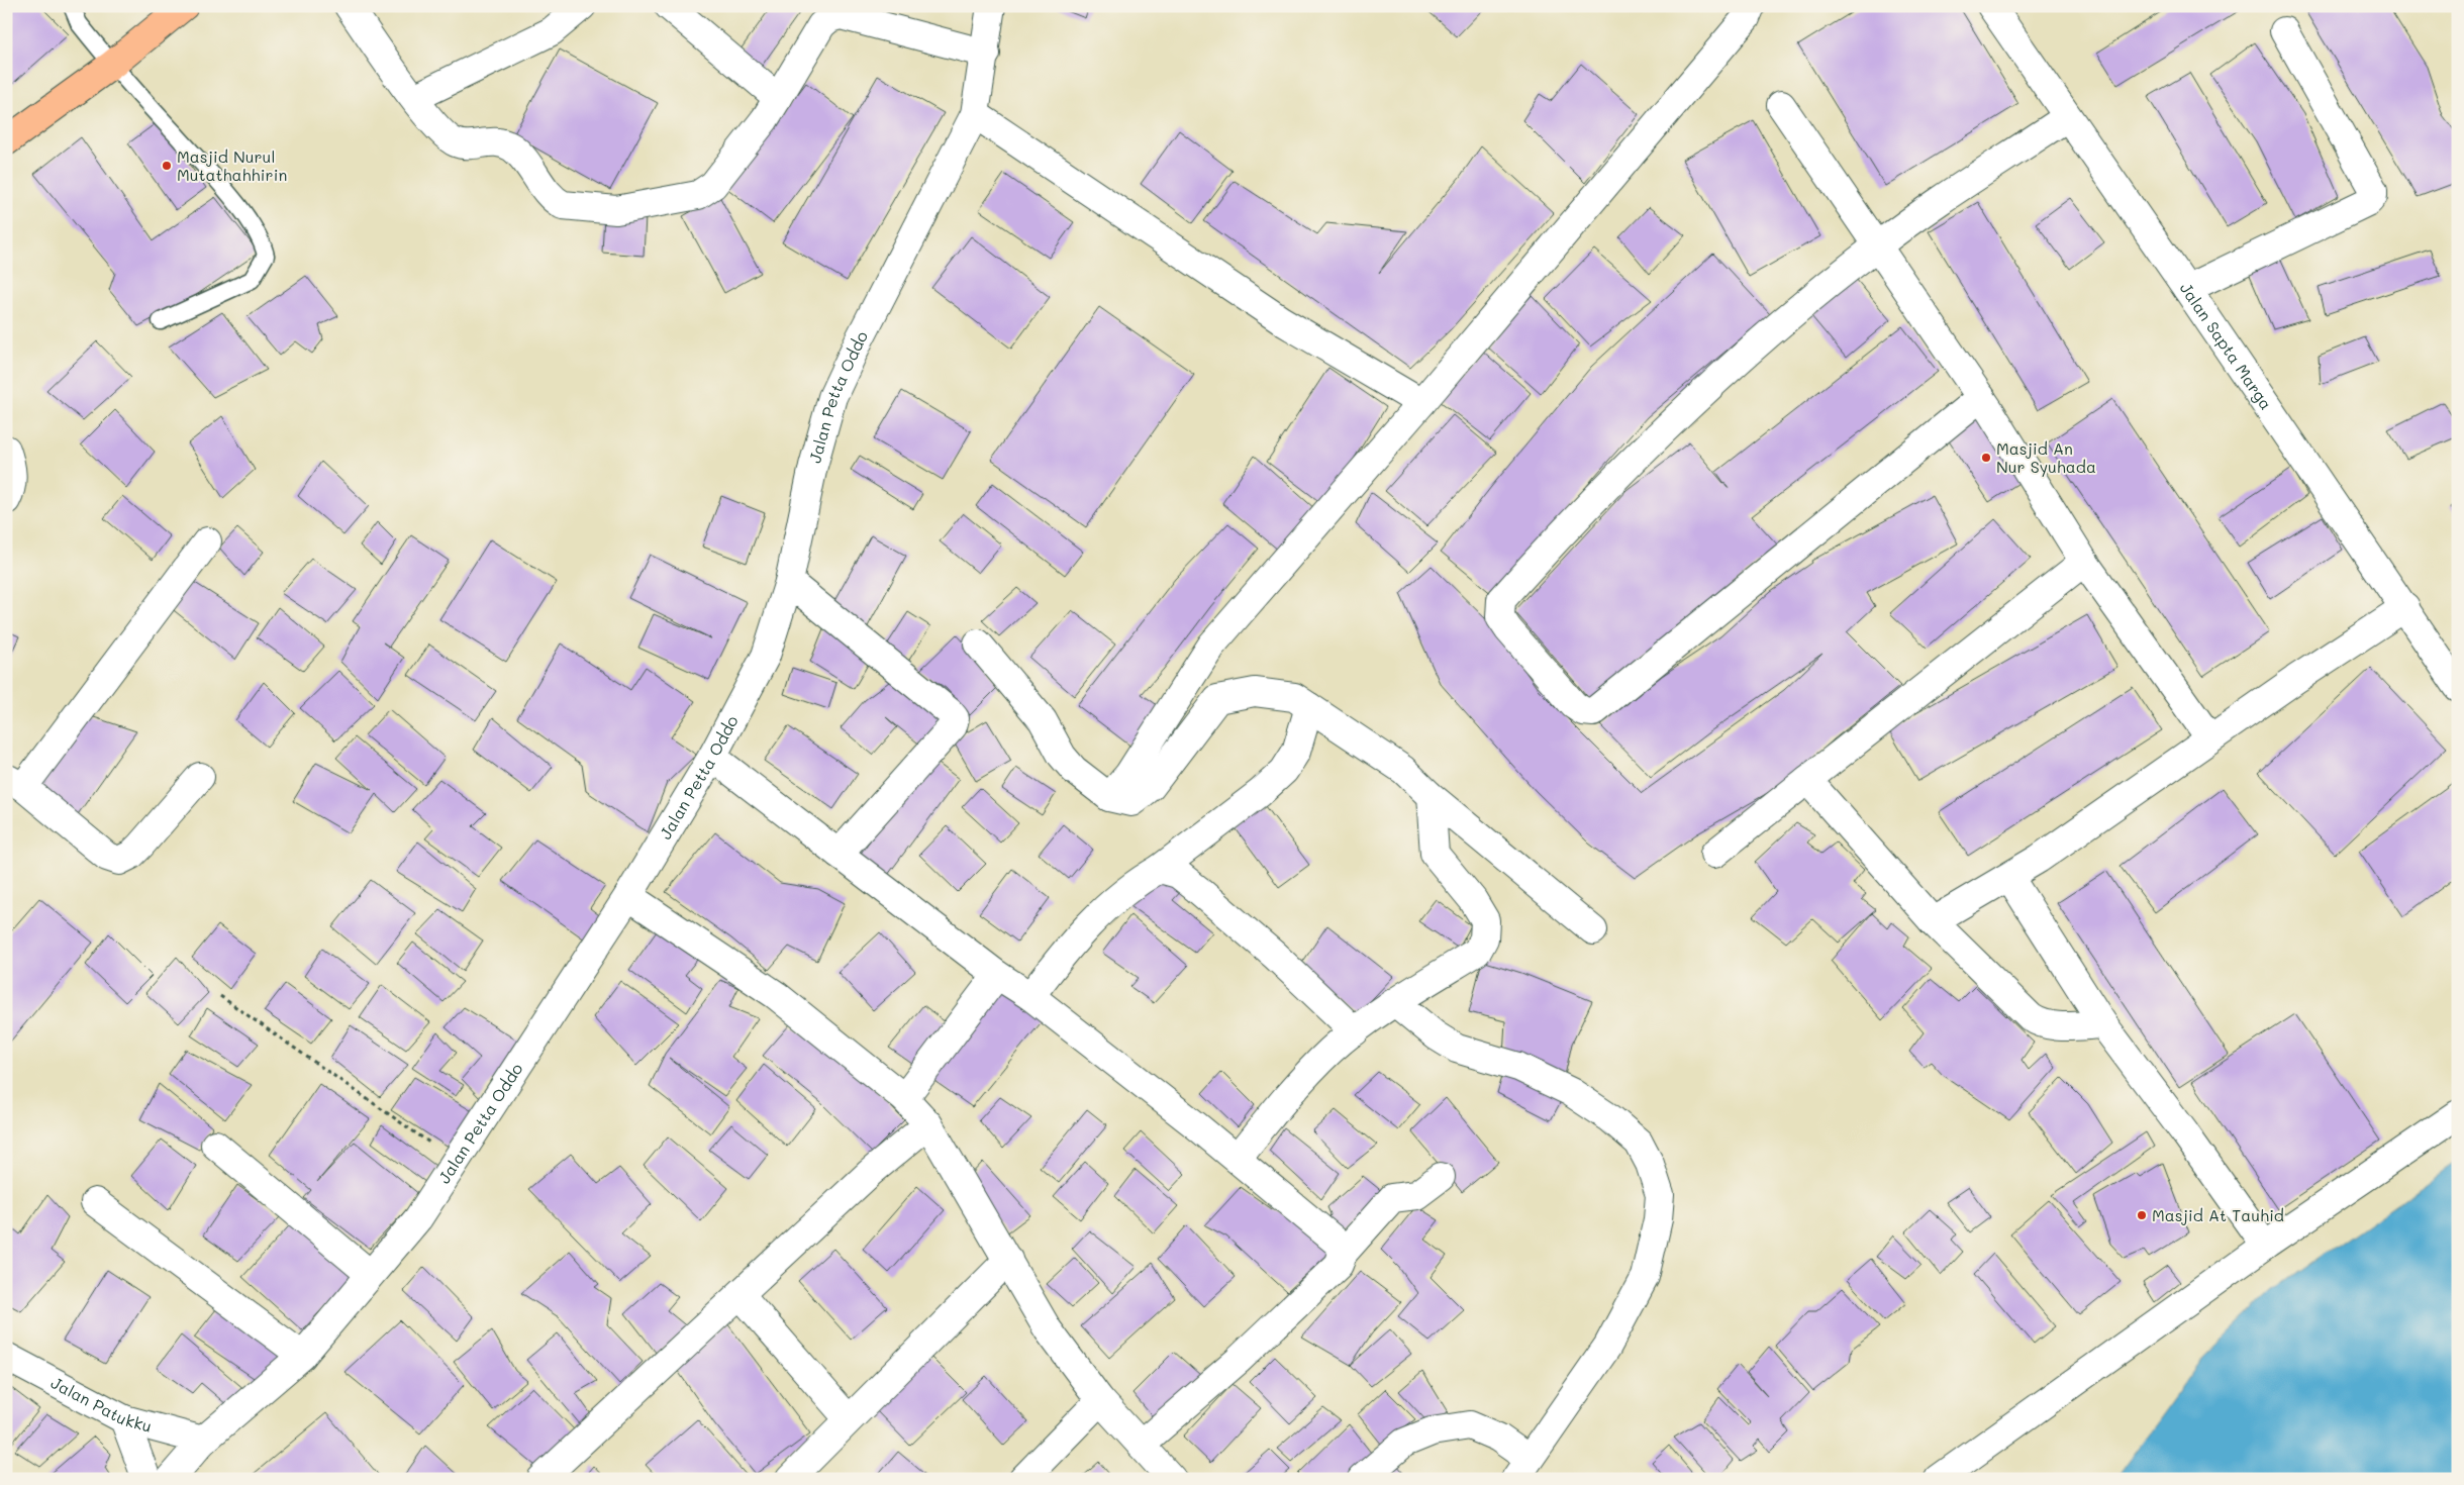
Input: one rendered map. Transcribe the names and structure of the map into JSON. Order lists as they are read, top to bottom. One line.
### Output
{"streets":{"street":["Jalan Sapta Marga","Jalan Petta Oddo","Jalan Patukku"]},"crossings":[["Jalan Petta Oddo","Jalan Patukku"]],"places":["Masjid Nurul Mutathahhirin","Masjid An Nur Syuhada","Masjid At Tauhid"]}
